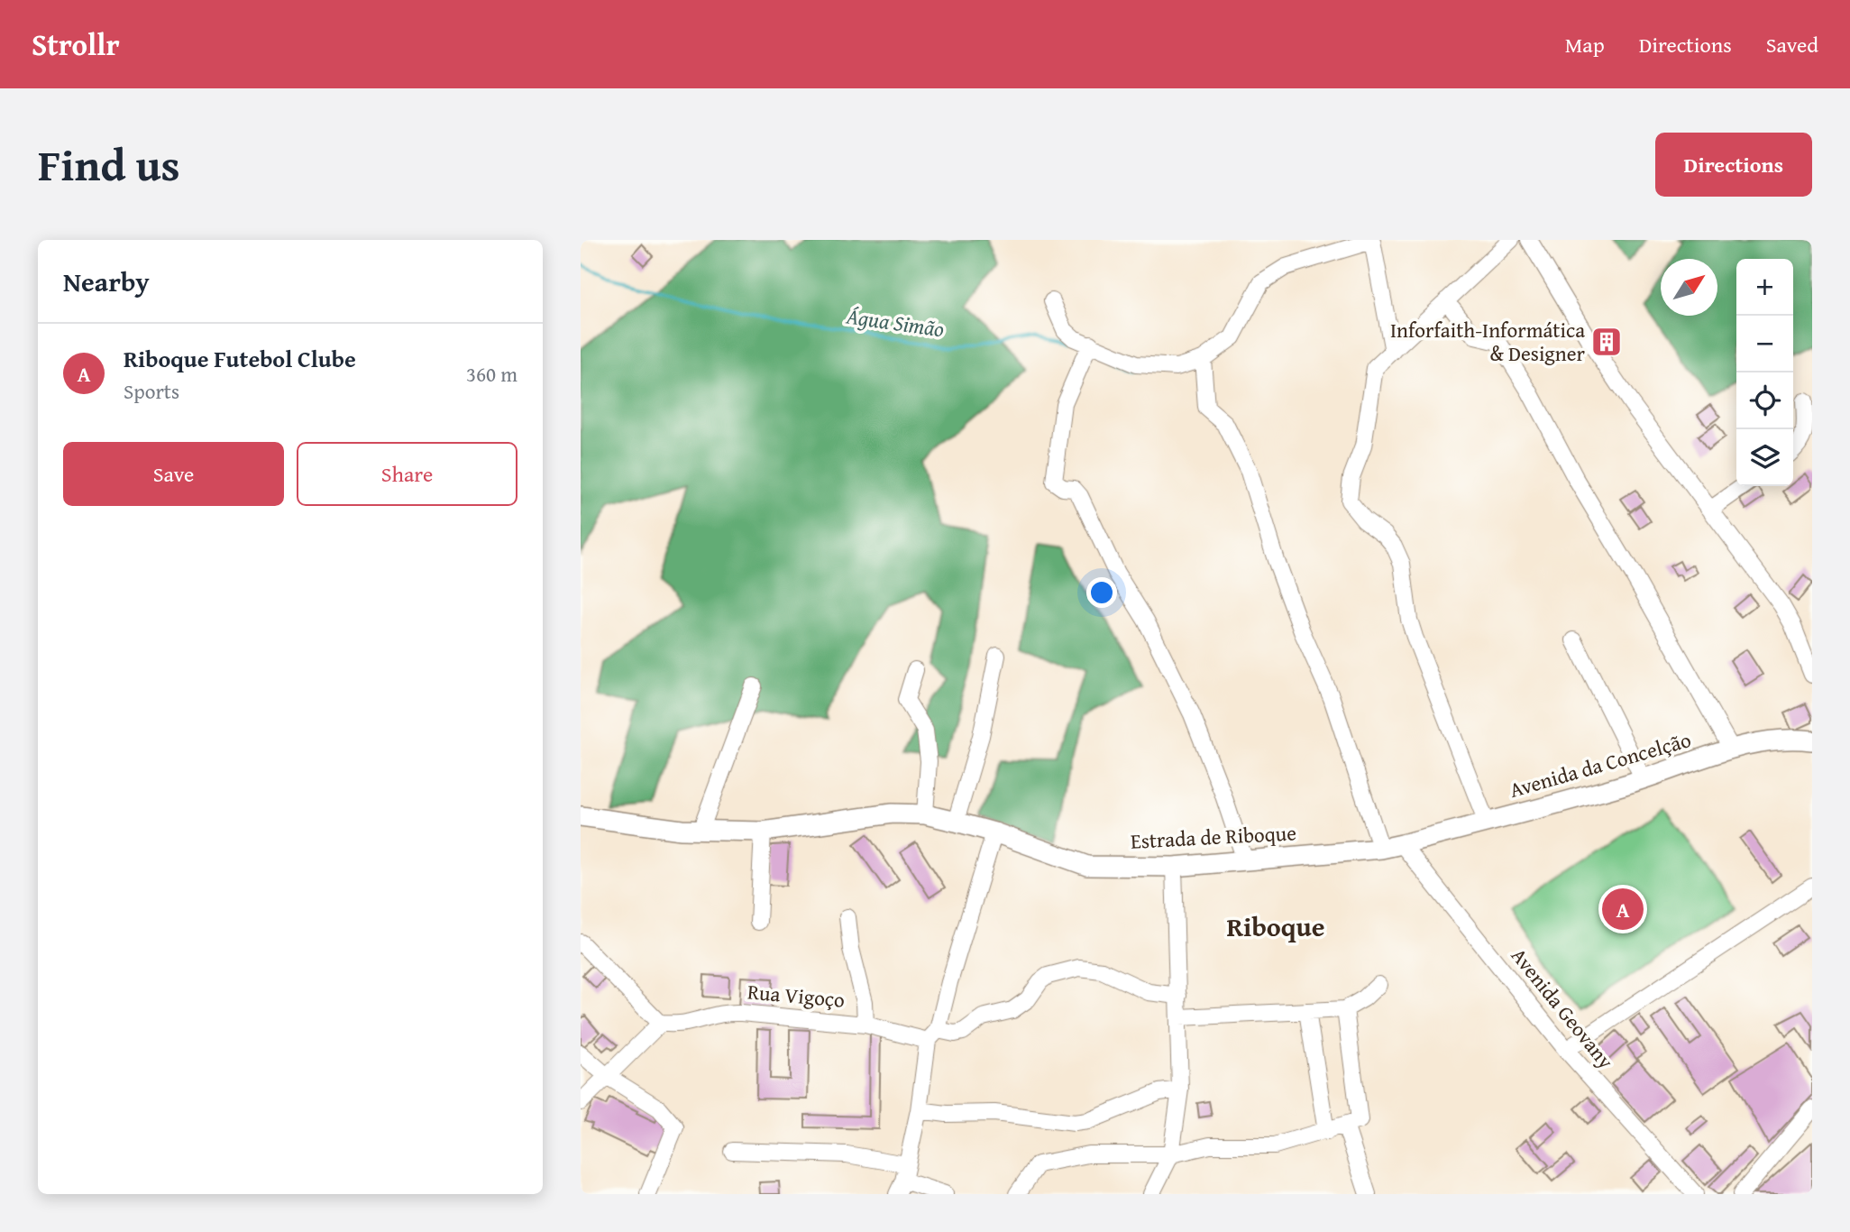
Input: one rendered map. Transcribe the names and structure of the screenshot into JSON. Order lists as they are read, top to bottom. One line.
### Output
{"streets":{"main road":["Avenida da Concelção","Estrada de Riboque"],"street":["Rua Vigoço","Avenida Geovany"]},"crossings":[["Avenida da Concelção","Estrada de Riboque"],["Avenida da Concelção","Avenida Geovany"],["Estrada de Riboque","Avenida Geovany"]],"districts":["Riboque"],"water":["Água Simão"],"places":{"building":["Inforfaith-Informática & Designer"]},"north":"top right","page":{"header":"Strollr","nav":["Map","Directions","Saved"],"title":"Find us","buttons":["Directions",["Save","Share"]],"heading":"Nearby","map_buttons":["+","−"],"list":[{"mark":"A","name":"Riboque Futebol Clube","note":"Sports","value":"360 m"}],"pins":"A"}}
